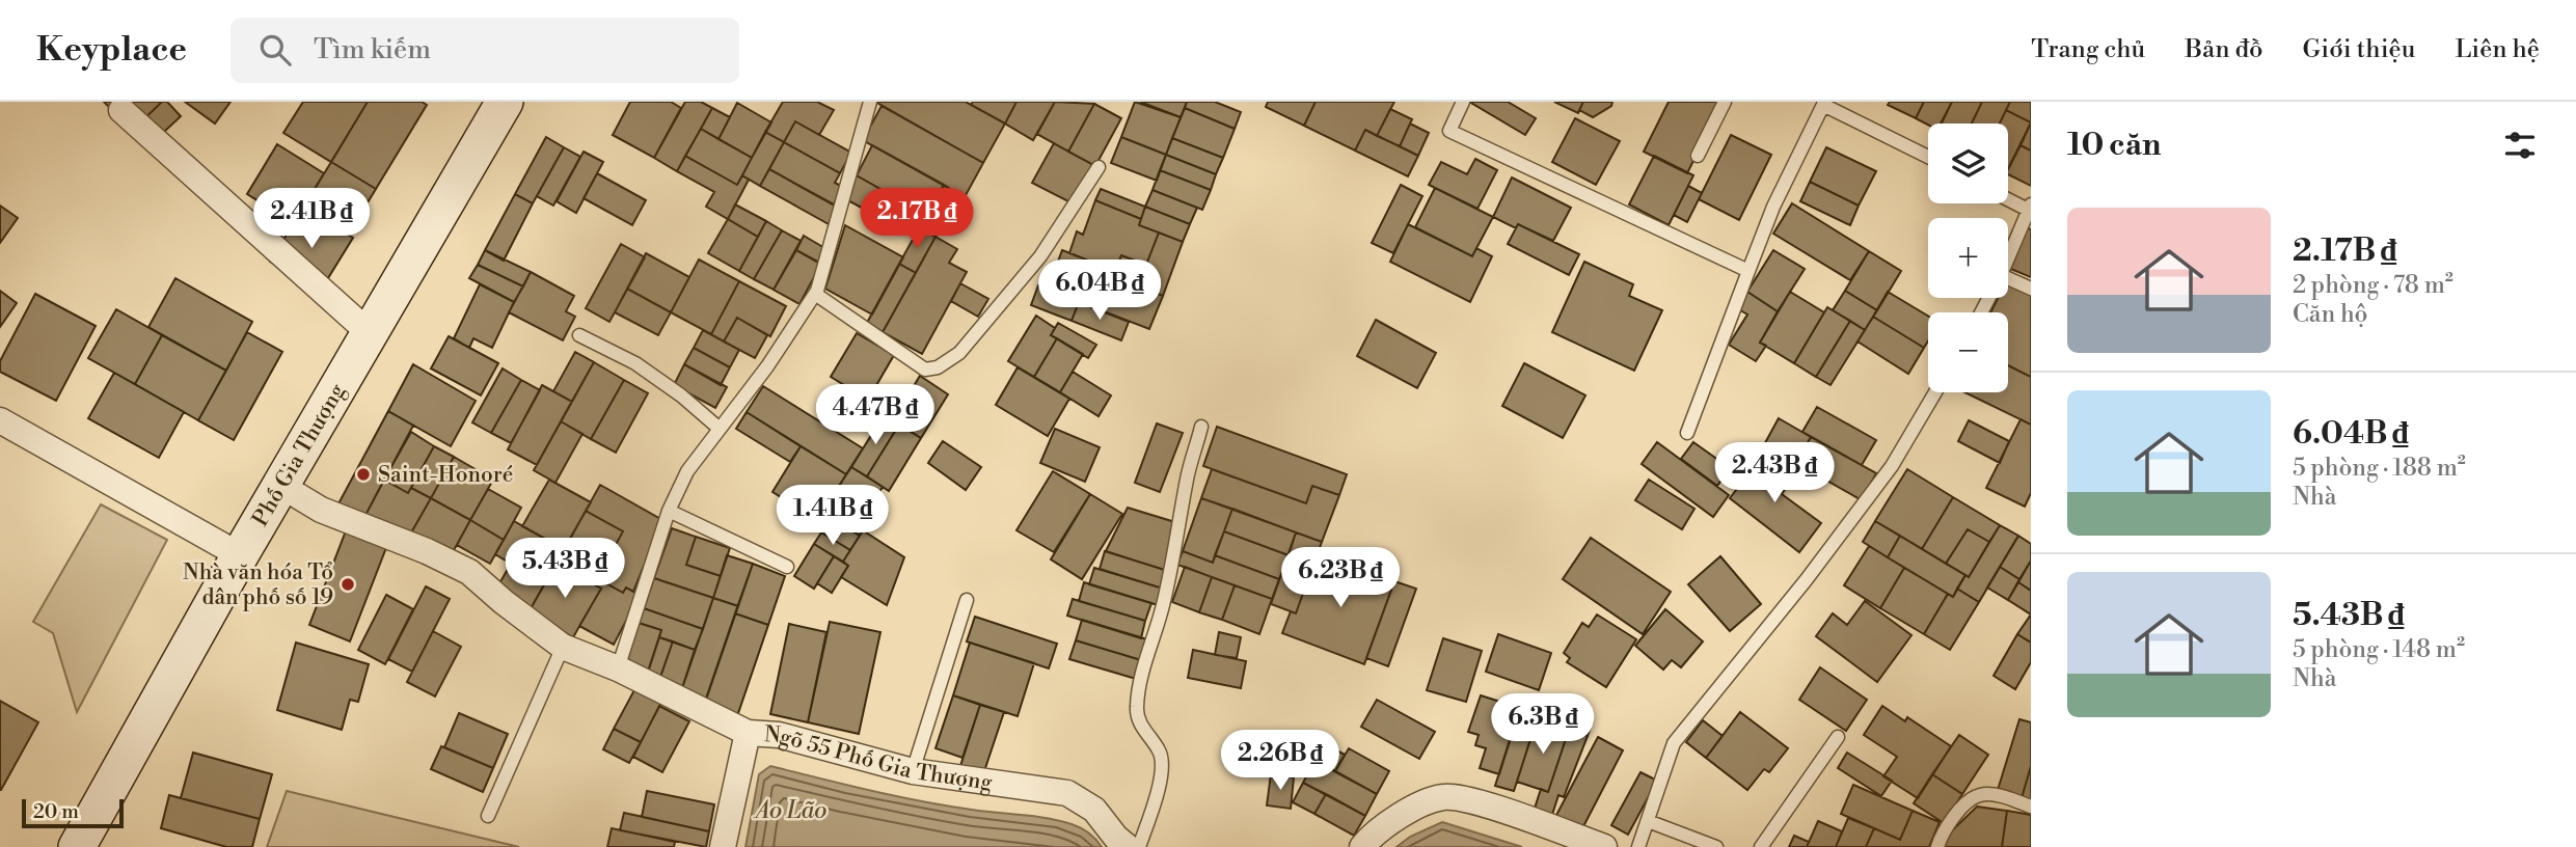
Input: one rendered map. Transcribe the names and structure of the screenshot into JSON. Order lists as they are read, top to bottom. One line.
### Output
{"streets":{"street":["Phố Gia Thượng","Ngõ 55 Phố Gia Thượng"]},"crossings":[["Phố Gia Thượng","Ngõ 55 Phố Gia Thượng"]],"water":["Ao Lão"],"places":["Saint-Honoré","Nhà văn hóa Tổ dân phố số 19"],"scale_bar":"20 m","page":{"header":"Keyplace","search":"Tìm kiếm","nav":["Trang chủ","Bản đồ","Giới thiệu","Liên hệ"],"heading":"10 căn","map_buttons":["+","−"],"price":["2.41B ₫","2.17B ₫","6.04B ₫","4.47B ₫","2.43B ₫","1.41B ₫","5.43B ₫","6.23B ₫","6.3B ₫","2.26B ₫"],"list":[{"name":"2.17B ₫","note":"2 phòng · 78 m² · Căn hộ"},{"name":"6.04B ₫","note":"5 phòng · 188 m² · Nhà"},{"name":"5.43B ₫","note":"5 phòng · 148 m² · Nhà"}],"scale":"20 m"}}
